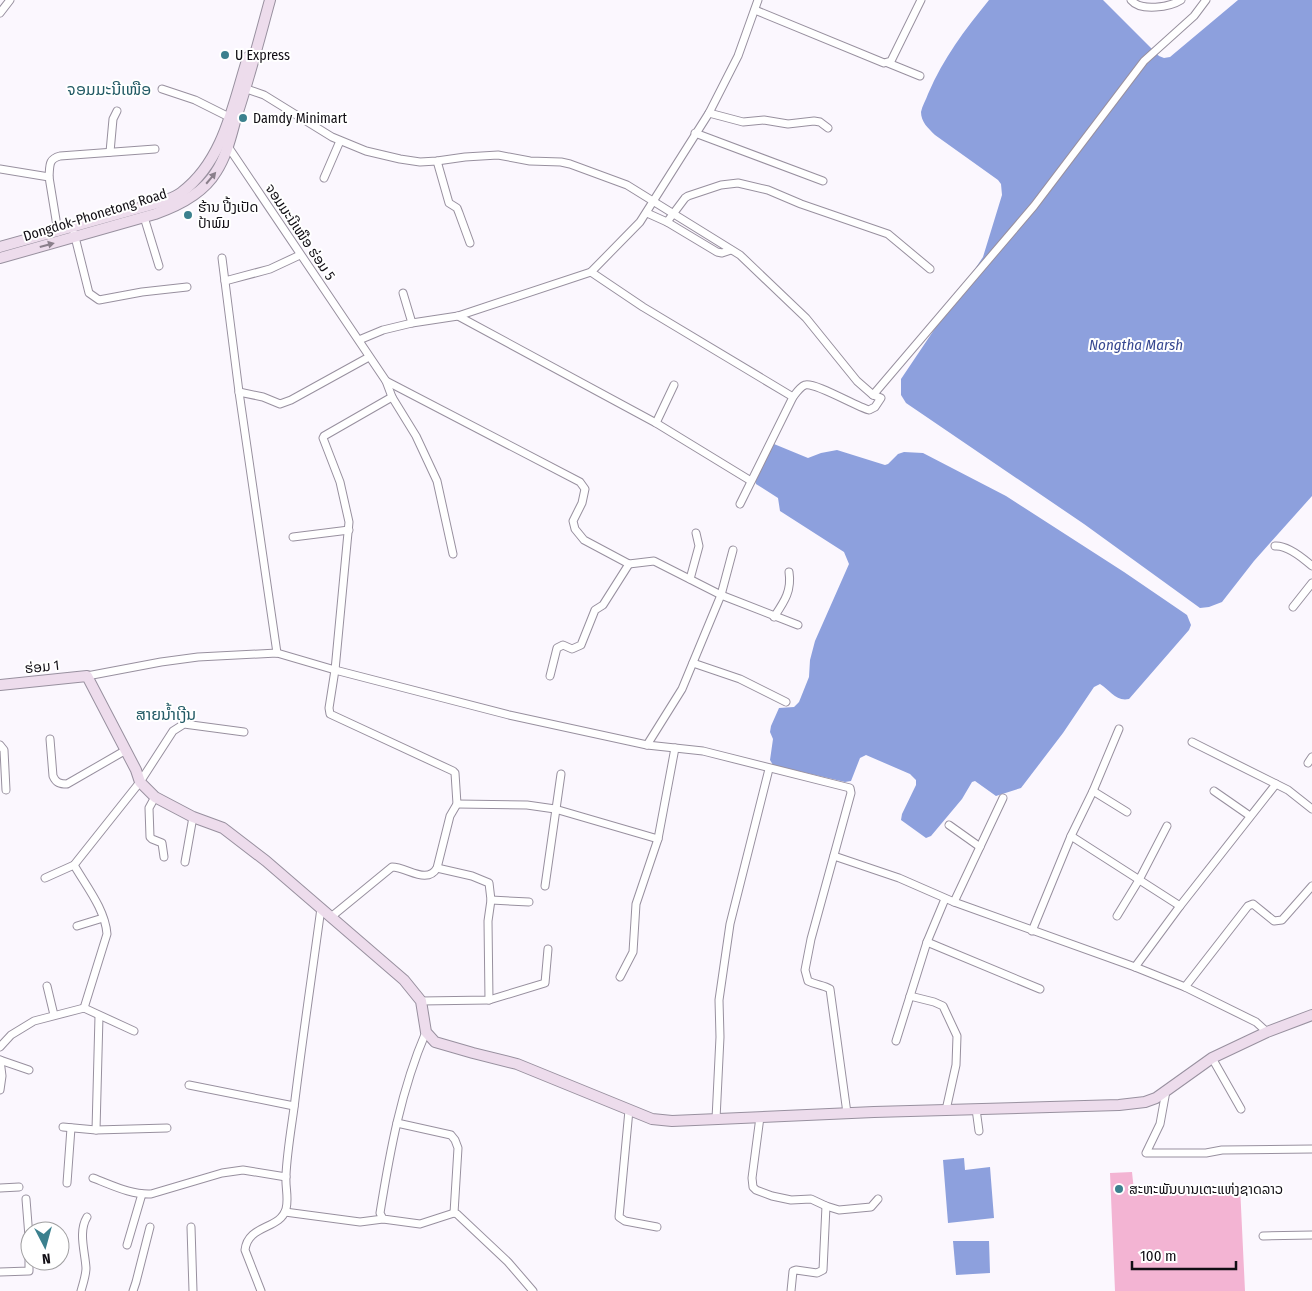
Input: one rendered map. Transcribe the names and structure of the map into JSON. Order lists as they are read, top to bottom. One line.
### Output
{"streets":{"street":["Dongdok-Phonetong Road","ຈອມມະນີເໜືອ ຮ່ອມ 5","ຮ່ອມ 1"]},"crossings":[["Dongdok-Phonetong Road","ຈອມມະນີເໜືອ ຮ່ອມ 5"]],"districts":["ຈອມມະນີເໜືອ","ສາຍນ້ຳເງີນ"],"water":["Nongtha Marsh"],"places":["U Express","Damdy Minimart","ຮ້ານ ປີ້ງເປັດ ປ້າພົມ","ສະຫະພັນບານເຕະແຫ່ງຊາດລາວ"],"scale_bar":"100 m","north":"bottom"}
